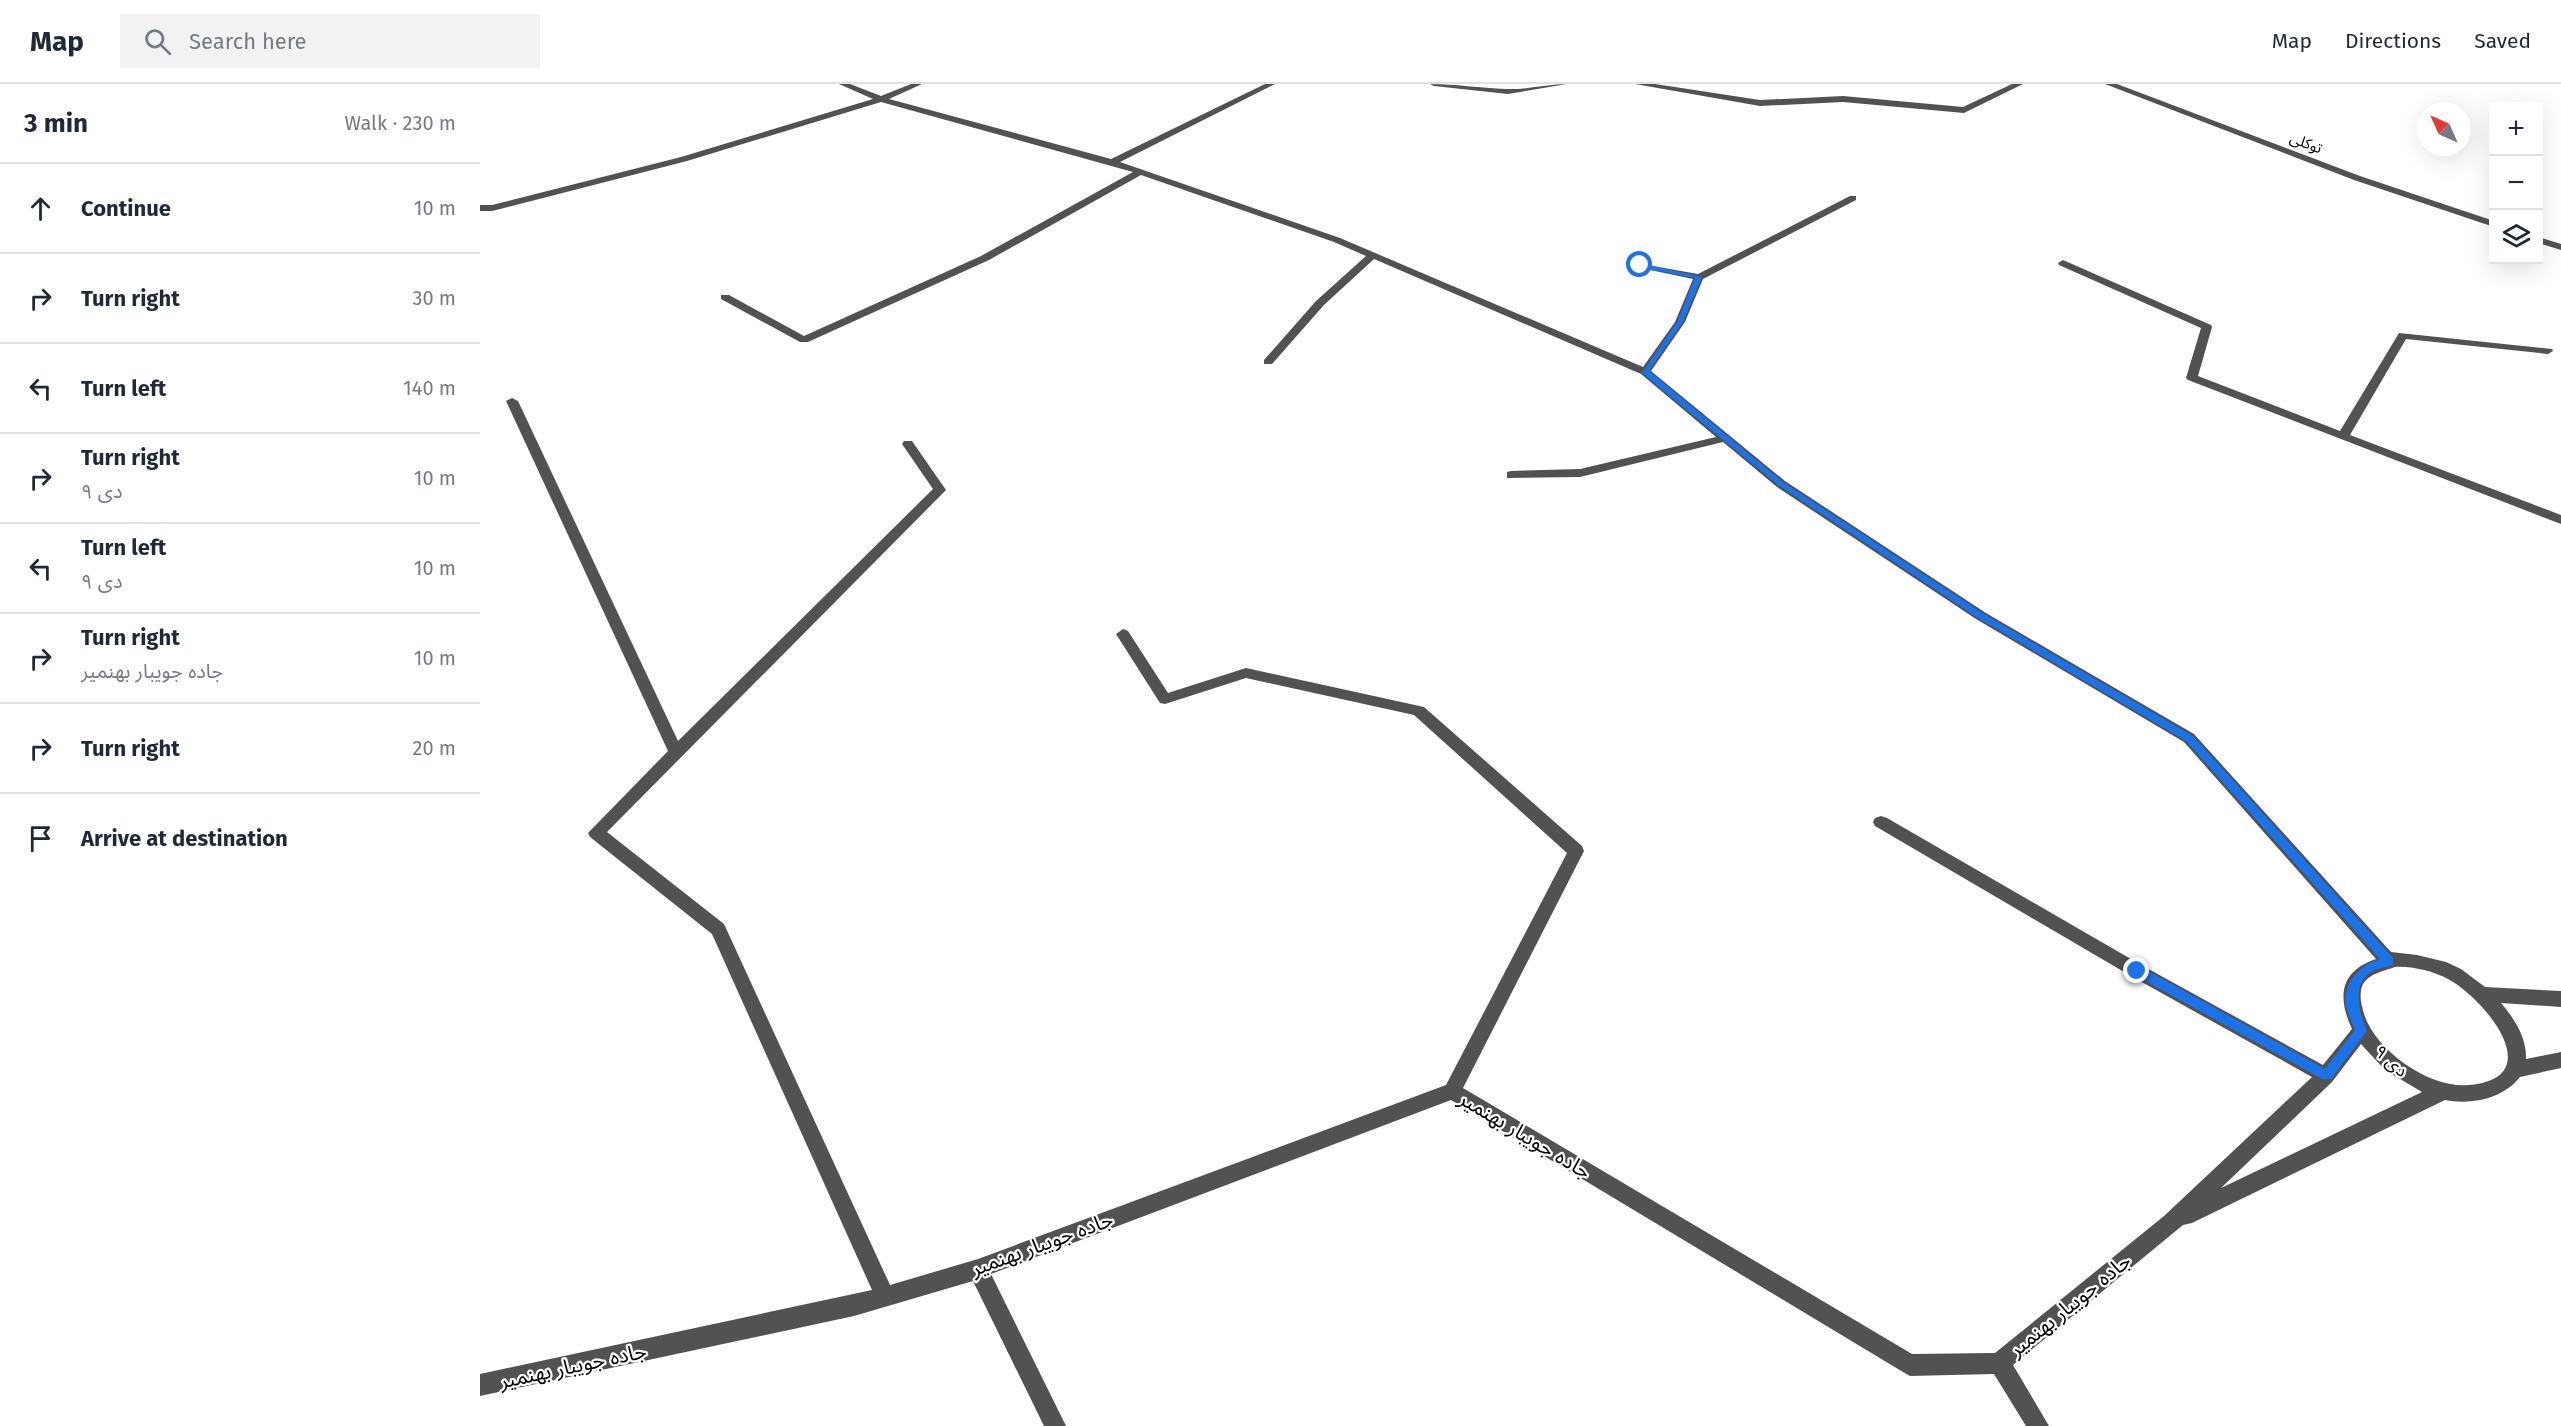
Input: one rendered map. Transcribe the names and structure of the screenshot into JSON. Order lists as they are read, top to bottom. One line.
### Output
{"streets":{"street":["توکلی","۹ دی","جاده جویبار بهنمیر"]},"crossings":[["۹ دی","جاده جویبار بهنمیر"]],"north":"top left","page":{"header":"Map","search":"Search here","nav":["Map","Directions","Saved"],"heading":["3 min","Walk · 230 m"],"map_buttons":["+","−"],"list":[["Continue","10 m"],["Turn right","30 m"],["Turn left","140 m"],["Turn right","۹ دی","10 m"],["Turn left","۹ دی","10 m"],["Turn right","جاده جویبار بهنمیر","10 m"],["Turn right","20 m"],"Arrive at destination"]}}
